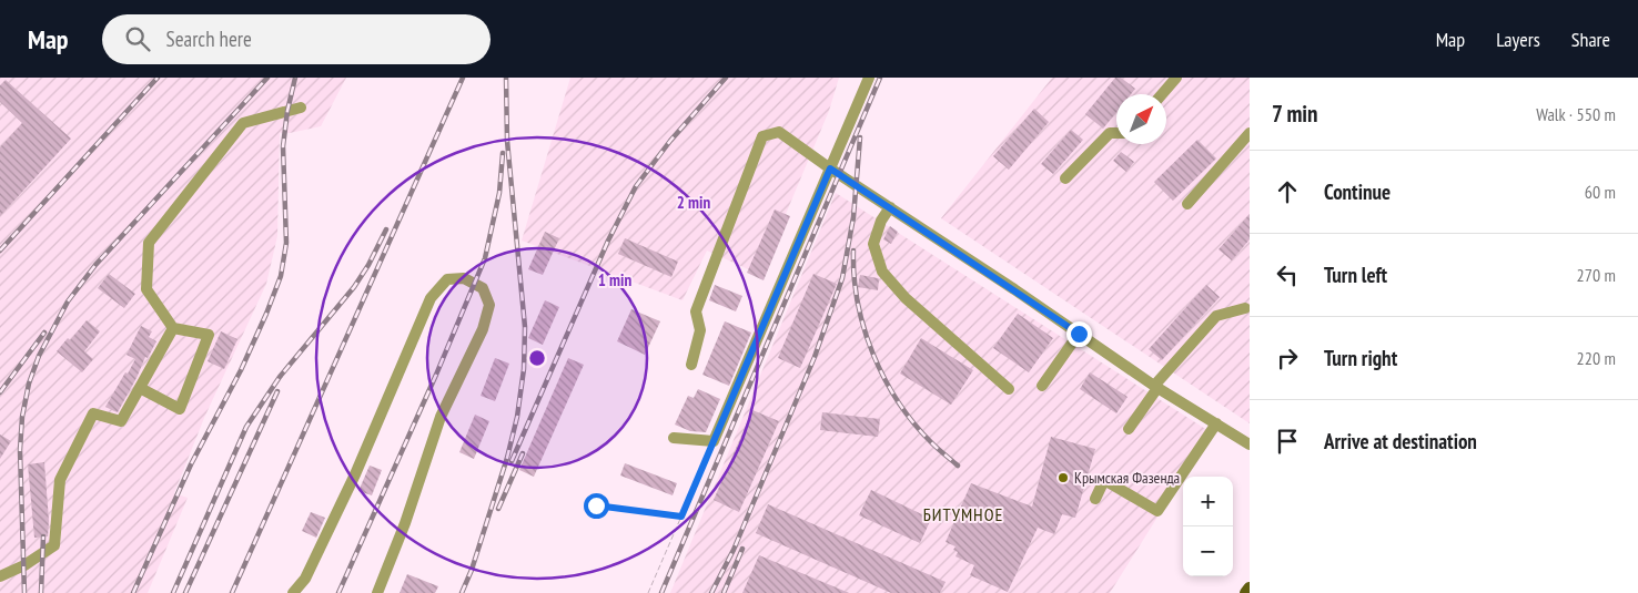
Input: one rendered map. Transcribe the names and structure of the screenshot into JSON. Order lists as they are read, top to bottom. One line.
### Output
{"districts":["БИТУМНОЕ"],"places":["Крымская Фазенда"],"north":"top right","page":{"header":"Map","search":"Search here","nav":["Map","Layers","Share"],"heading":["7 min","Walk · 550 m"],"list":[["Continue","60 m"],["Turn left","270 m"],["Turn right","220 m"],"Arrive at destination"],"map_buttons":["+","−"]},"rings":["2 min","1 min"]}
